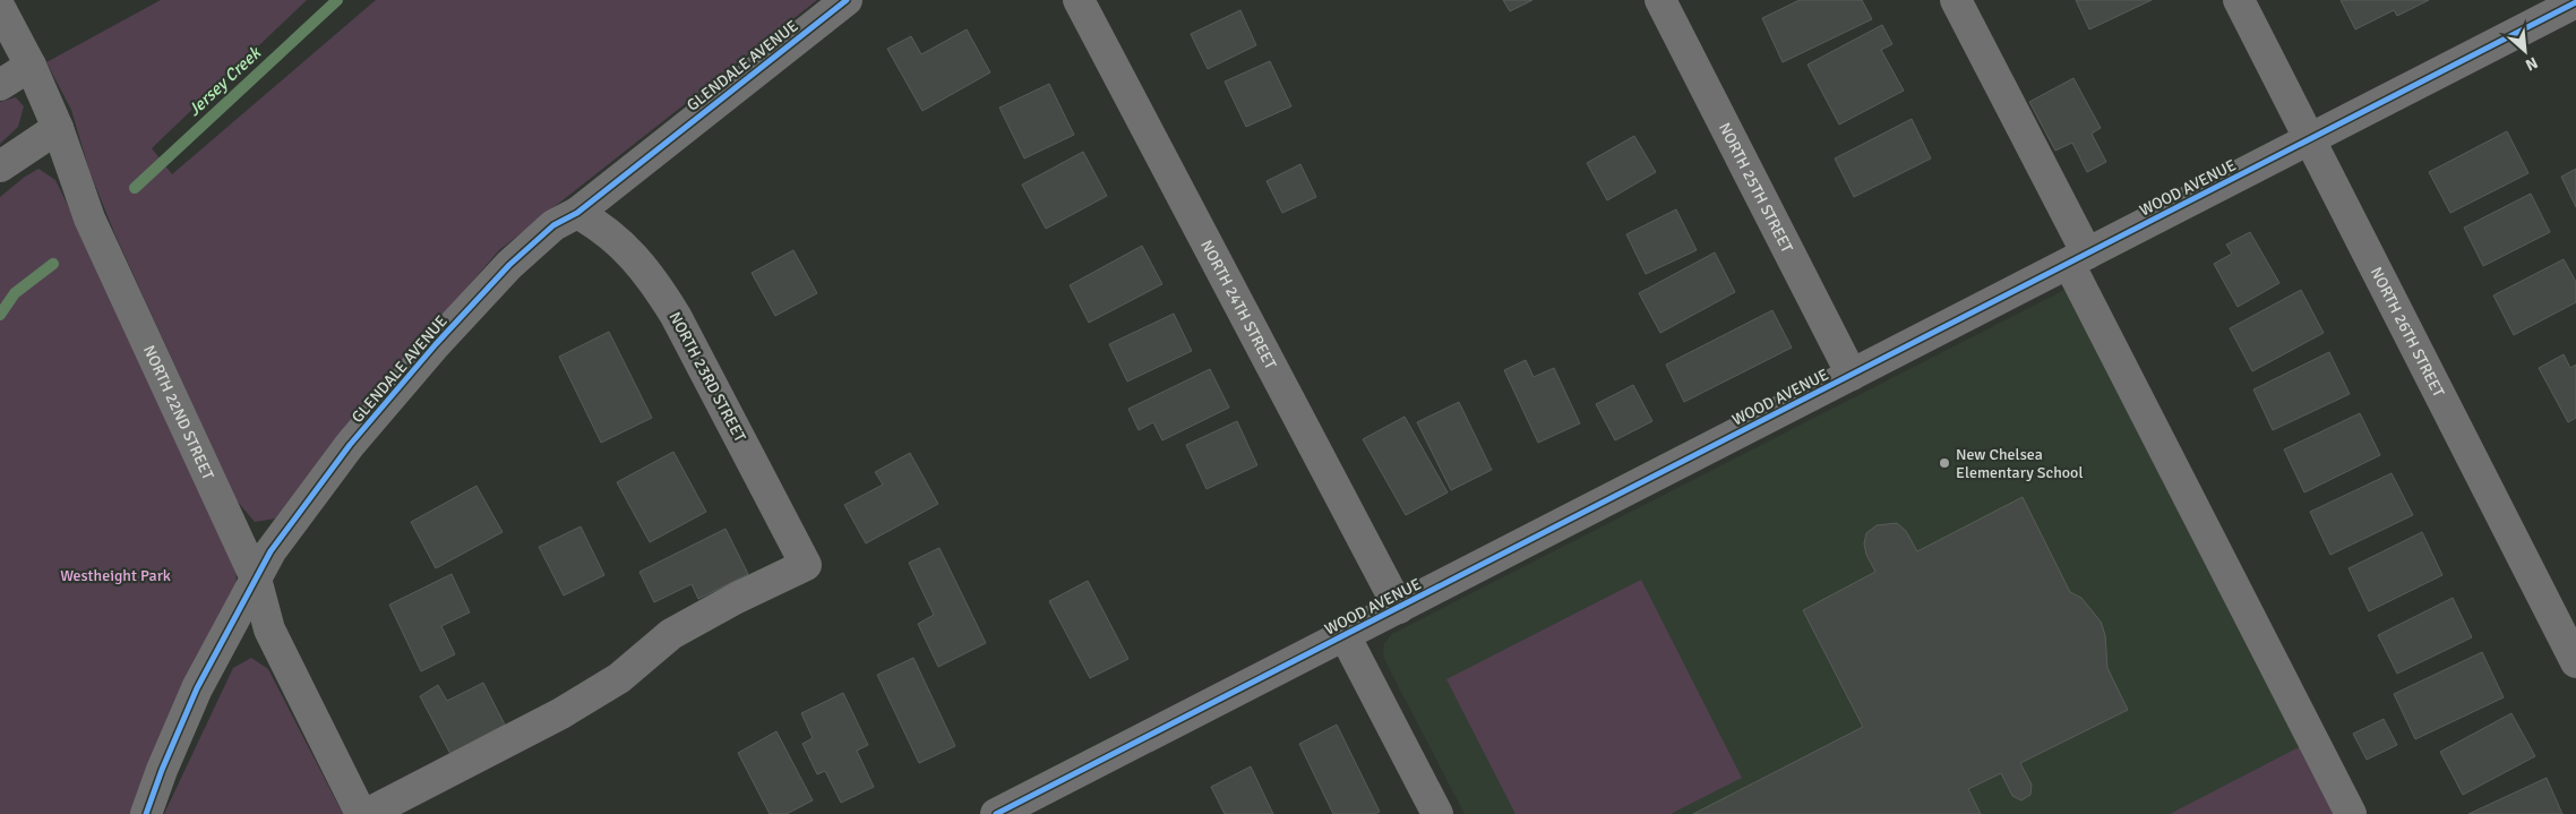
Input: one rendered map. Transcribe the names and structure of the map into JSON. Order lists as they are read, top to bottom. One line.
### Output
{"streets":{"street":["GLENDALE AVENUE","NORTH 25TH STREET","WOOD AVENUE","NORTH 24TH STREET","NORTH 26TH STREET","NORTH 23RD STREET","NORTH 22ND STREET"]},"crossings":[["GLENDALE AVENUE","NORTH 23RD STREET"],["GLENDALE AVENUE","NORTH 22ND STREET"],["NORTH 25TH STREET","WOOD AVENUE"],["WOOD AVENUE","NORTH 24TH STREET"],["WOOD AVENUE","NORTH 26TH STREET"]],"water":["Jersey Creek"],"parks":["Westheight Park"],"places":["New Chelsea Elementary School"],"north":"bottom right"}
